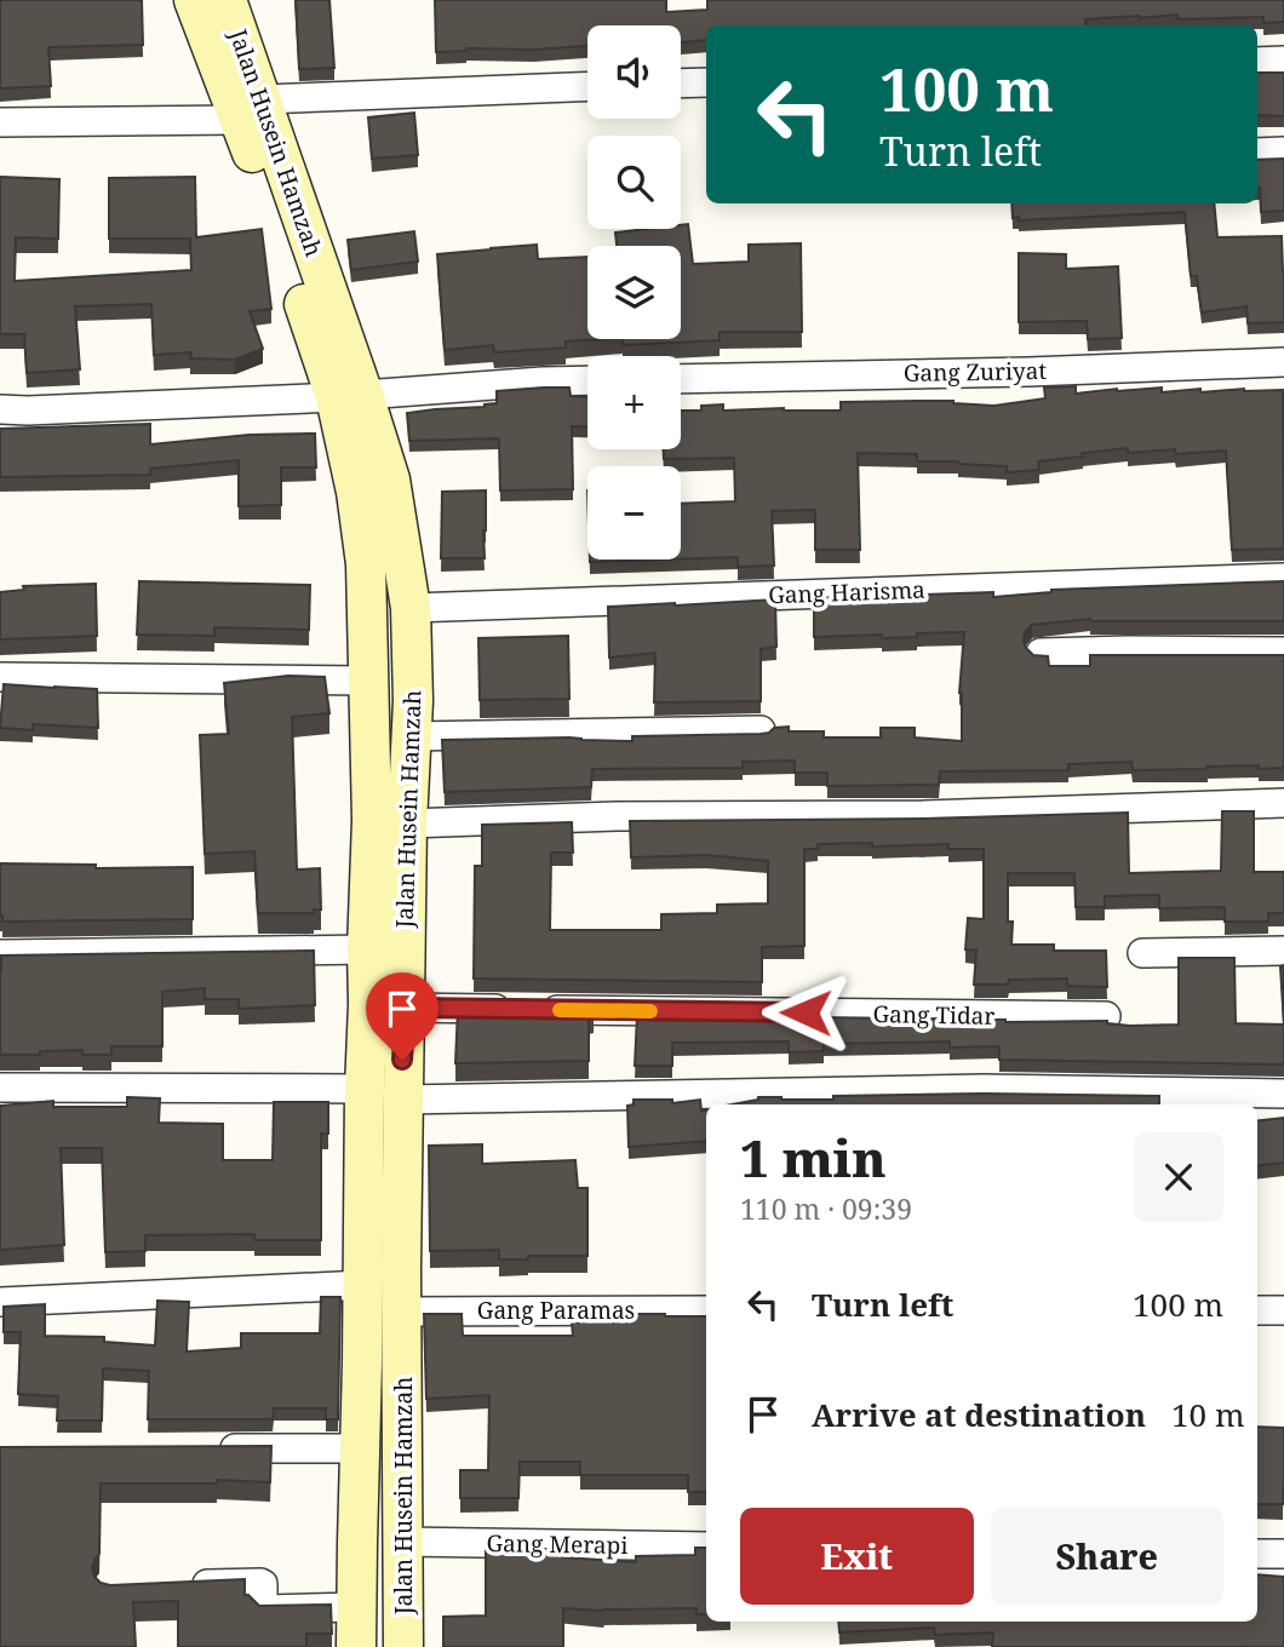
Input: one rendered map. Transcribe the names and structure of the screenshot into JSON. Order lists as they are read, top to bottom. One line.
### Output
{"streets":{"street":["Jalan Husein Hamzah","Gang Zuriyat","Gang Harisma","Gang Tidar","Gang Paramas","Gang Merapi"]},"crossings":[["Jalan Husein Hamzah","Gang Harisma"],["Jalan Husein Hamzah","Gang Tidar"],["Jalan Husein Hamzah","Gang Paramas"],["Jalan Husein Hamzah","Gang Merapi"]],"page":{"map_buttons":["+","−"],"turn":["100 m","Turn left"],"heading":["1 min","110 m · 09:39"],"list":[{"name":"Turn left","value":"100 m"},{"name":"Arrive at destination","value":"10 m"}],"buttons":["Exit","Share"]}}
